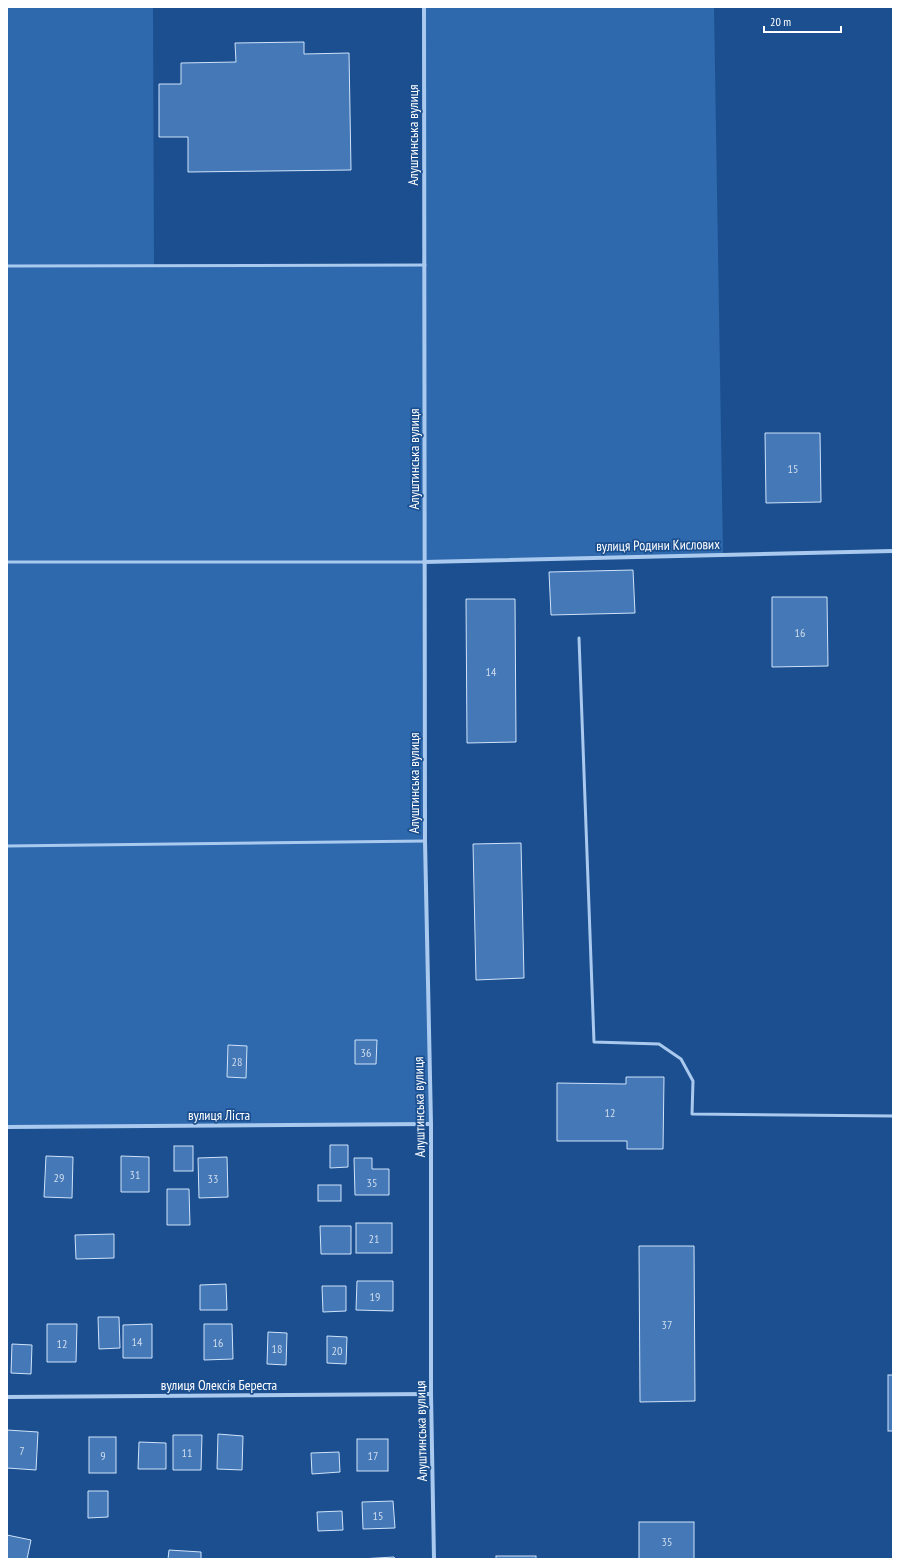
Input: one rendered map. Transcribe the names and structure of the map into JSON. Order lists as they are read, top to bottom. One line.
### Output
{"streets":{"street":["Алуштинська вулиця","вулиця Родини Кислових","вулиця Ліста","вулиця Олексія Береста"]},"crossings":[["Алуштинська вулиця","вулиця Родини Кислових"],["Алуштинська вулиця","вулиця Ліста"],["Алуштинська вулиця","вулиця Олексія Береста"]],"house_numbers":["15","16","14","36","28","12","31","29","33","35","21","19","37","14","16","12","18","20","7","11","9","17","15","35"],"scale_bar":"20 m"}
